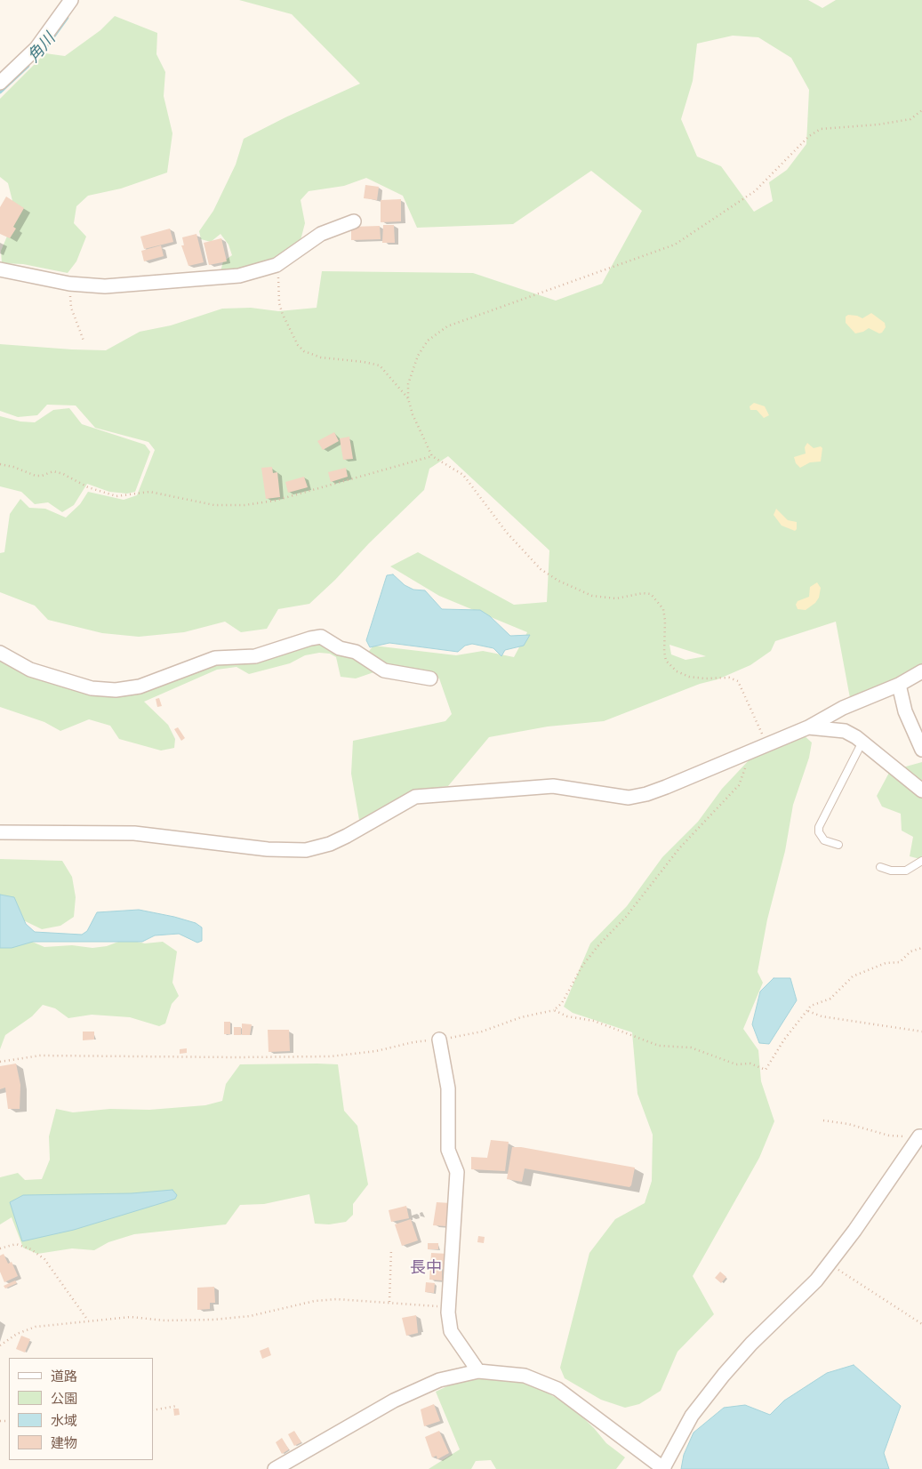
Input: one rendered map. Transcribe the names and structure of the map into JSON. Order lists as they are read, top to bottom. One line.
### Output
{"districts":["長中"],"water":["角川"],"legend":["道路","公園","水域","建物"]}
